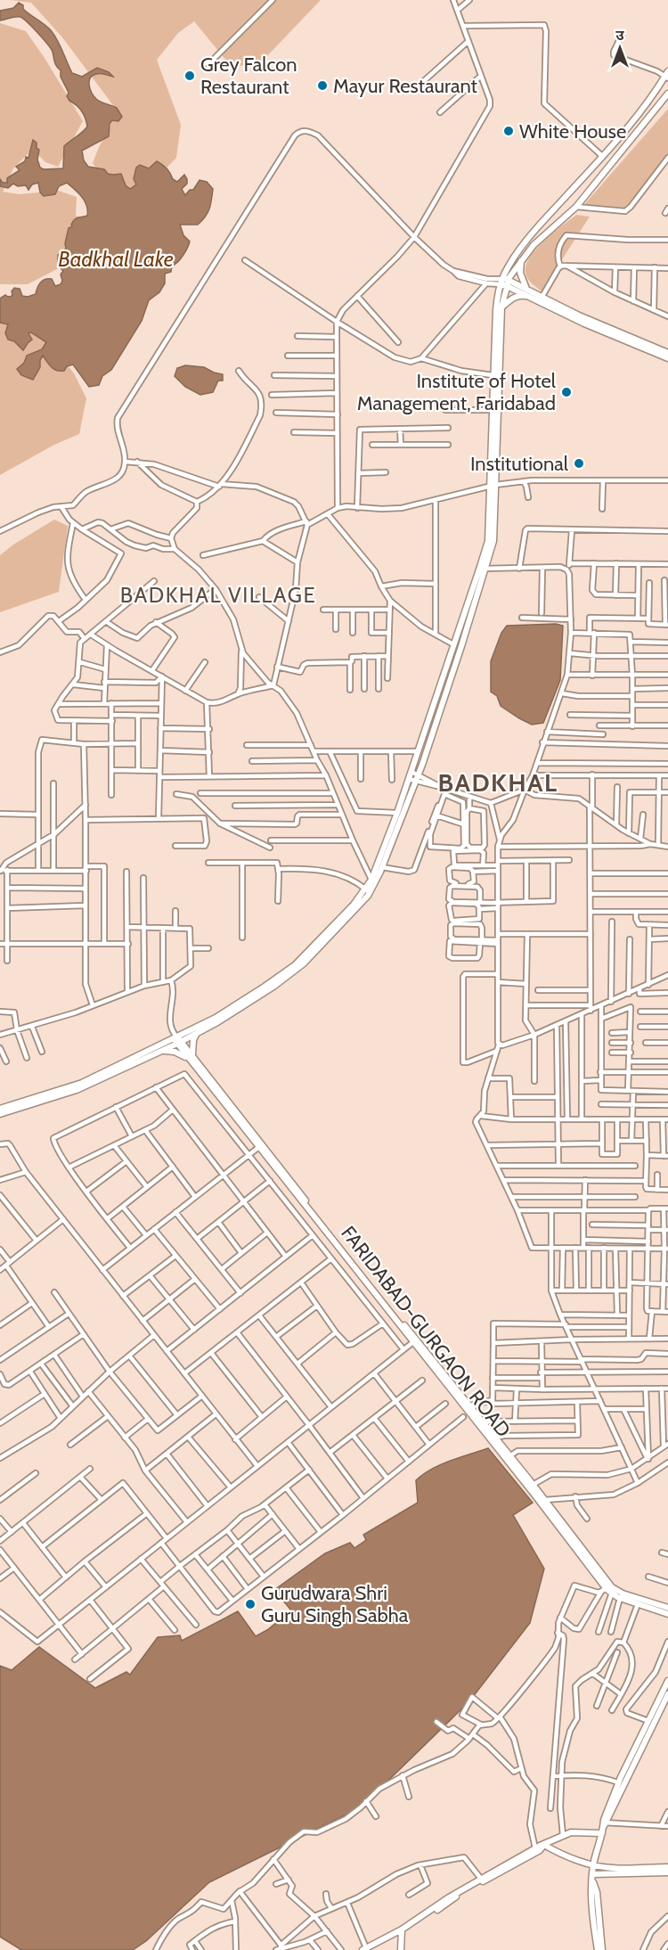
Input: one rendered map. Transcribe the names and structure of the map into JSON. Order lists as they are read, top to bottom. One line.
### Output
{"streets":{"street":["FARIDABAD-GURGAON ROAD"]},"districts":["BADKHAL VILLAGE","BADKHAL"],"water":["Badkhal Lake"],"places":["Grey Falcon Restaurant","Mayur Restaurant","White House","Institute of Hotel Management, Faridabad","Institutional","Gurudwara Shri Guru Singh Sabha"],"north":"top"}
